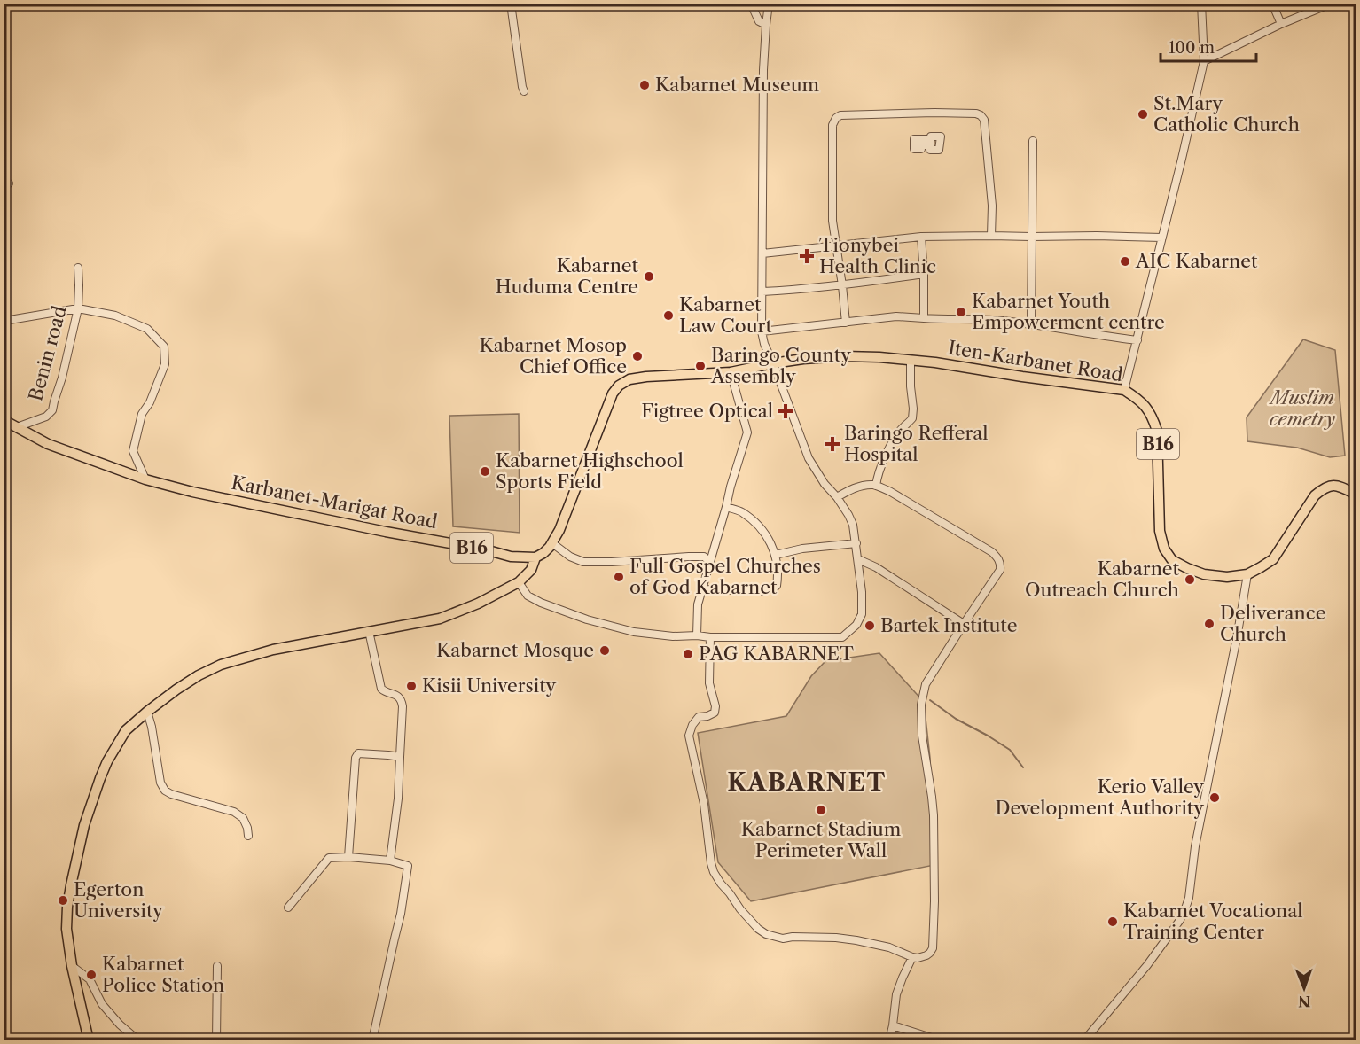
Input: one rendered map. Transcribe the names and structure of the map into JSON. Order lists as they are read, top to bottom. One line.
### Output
{"streets":{"main road":["Iten-Karbanet Road","B16","Karbanet-Marigat Road"],"street":["Benin road"]},"crossings":[["Benin road","Karbanet-Marigat Road"],["Iten-Karbanet Road","B16"],["B16","Karbanet-Marigat Road"]],"districts":["KABARNET"],"parks":["Muslim cemetry"],"places":{"other":["Kabarnet Museum","St.Mary Catholic Church","AIC Kabarnet","Kabarnet Huduma Centre","Kabarnet Youth Empowerment centre","Kabarnet Law Court","Kabarnet Mosop Chief Office","Baringo County Assembly","Kabarnet Highschool Sports Field","Full Gospel Churches of God Kabarnet","Kabarnet Outreach Church","Deliverance Church","Bartek Institute","Kabarnet Mosque","PAG KABARNET","Kisii University","Kerio Valley Development Authority","Kabarnet Stadium Perimeter Wall","Egerton University","Kabarnet Vocational Training Center","Kabarnet Police Station"],"health":["Tionybei Health Clinic","Figtree Optical","Baringo Refferal Hospital"]},"scale_bar":"100 m","north":"bottom"}
